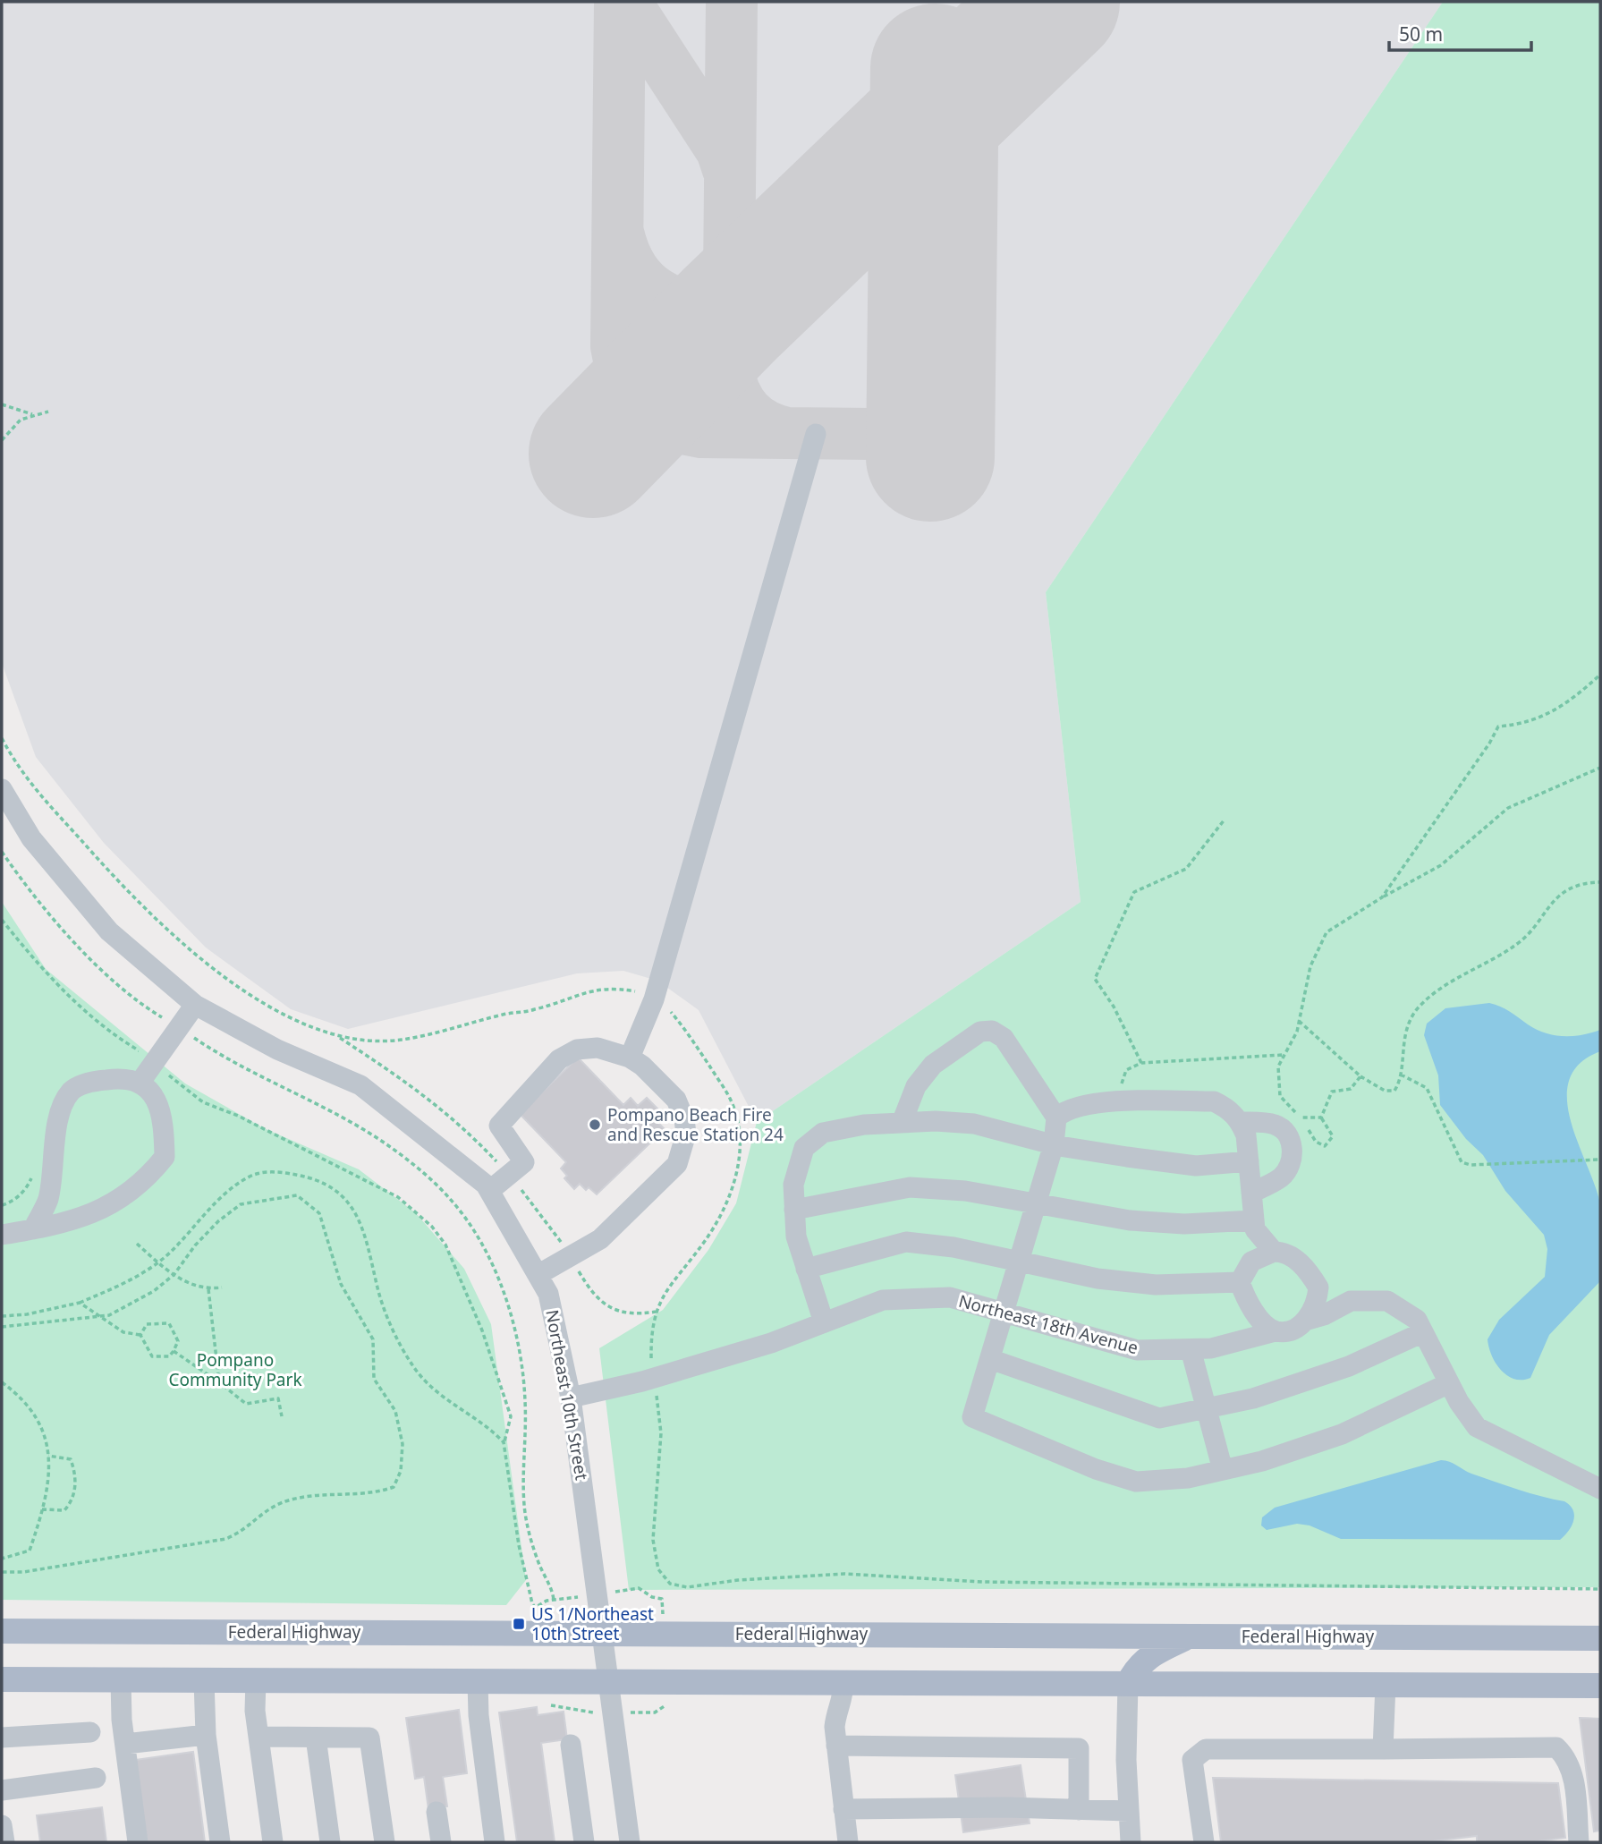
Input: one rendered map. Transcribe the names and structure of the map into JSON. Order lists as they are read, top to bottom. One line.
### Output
{"streets":{"main road":["Federal Highway"],"street":["Northeast 18th Avenue","Northeast 10th Street"]},"crossings":[["Northeast 18th Avenue","Northeast 10th Street"],["Northeast 10th Street","Federal Highway"]],"parks":["Pompano Community Park"],"places":{"other":["Pompano Beach Fire and Rescue Station 24"],"transit":["US 1/Northeast 10th Street"]},"scale_bar":"50 m"}
